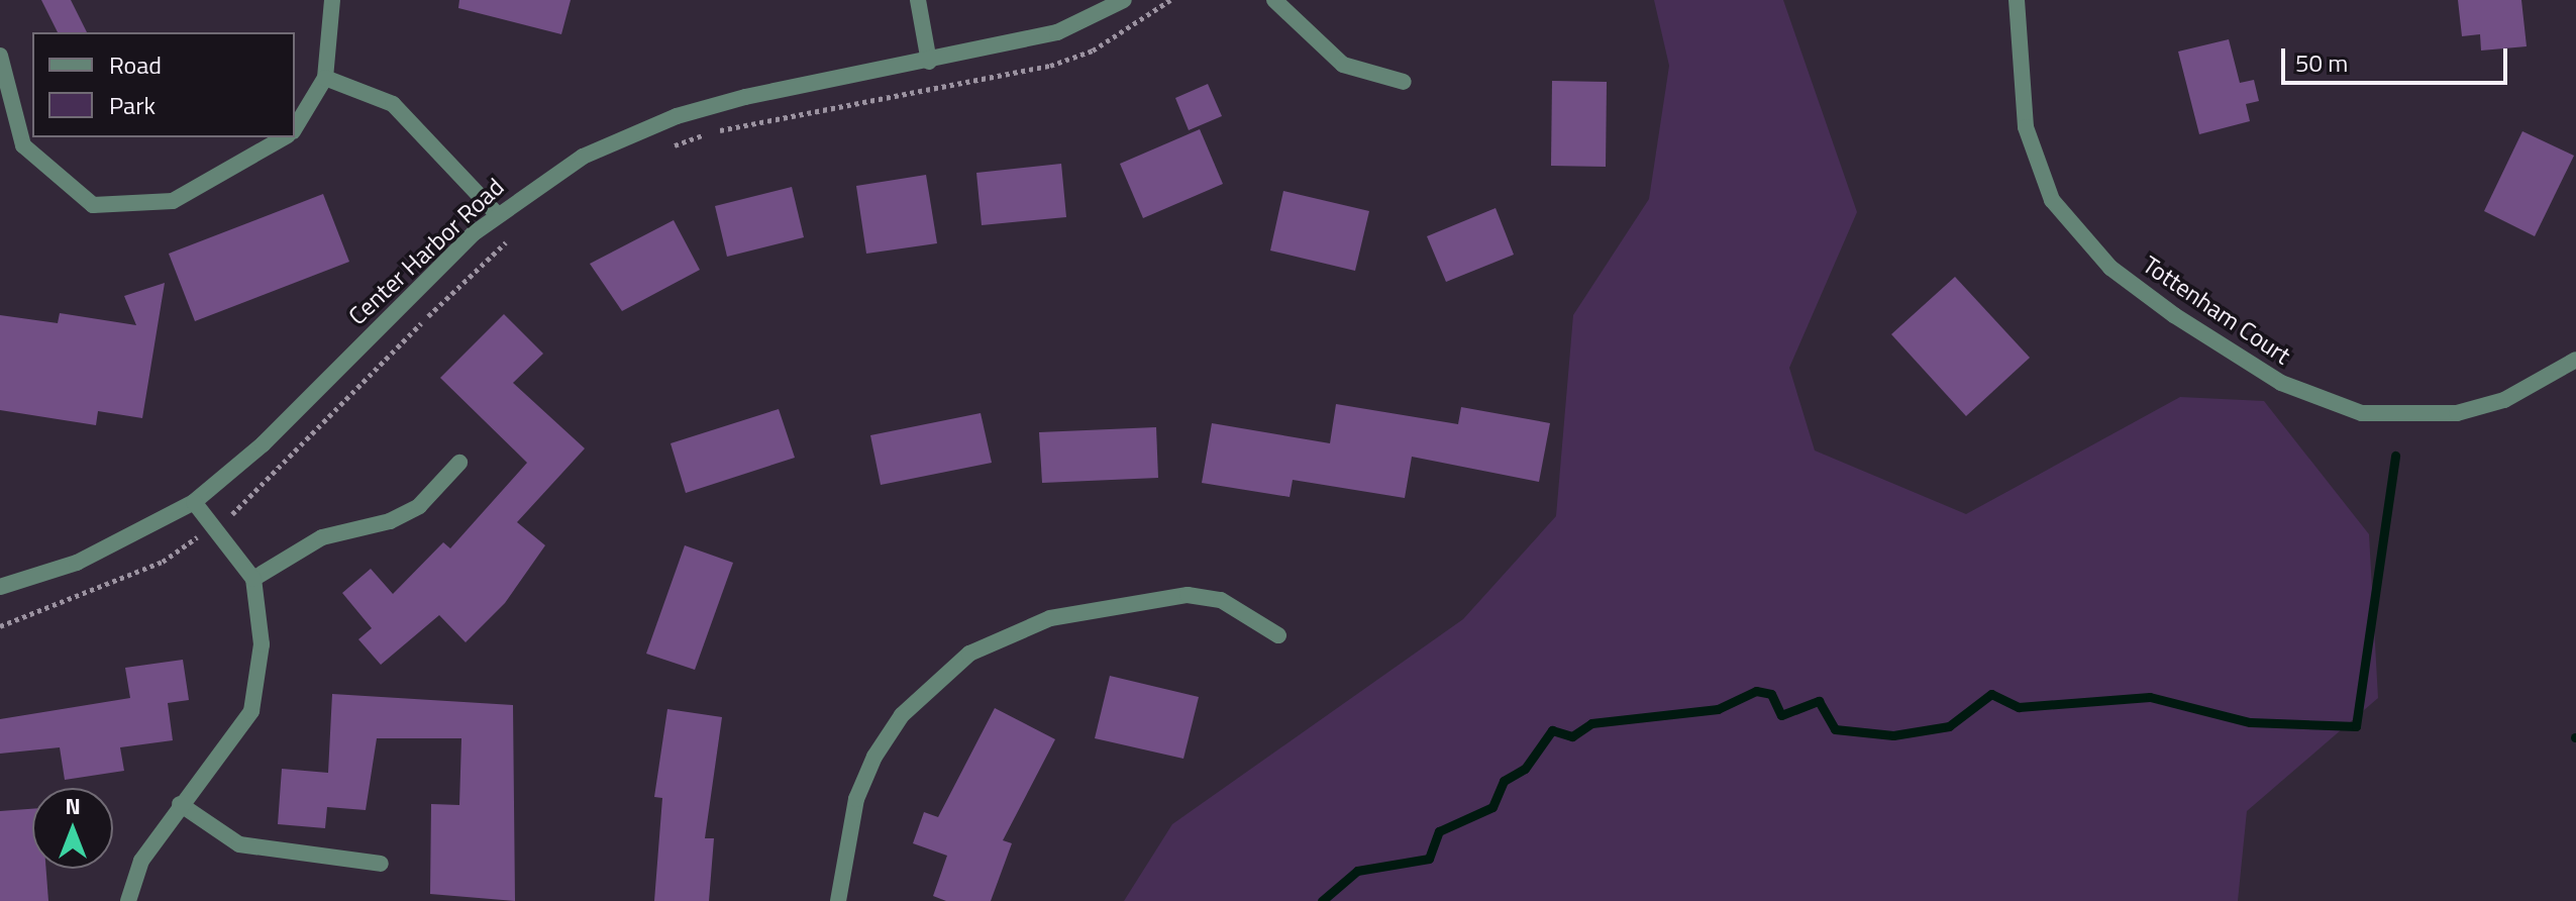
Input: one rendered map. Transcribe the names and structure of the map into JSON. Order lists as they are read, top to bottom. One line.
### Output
{"streets":{"street":["Center Harbor Road","Tottenham Court"]},"legend":["Road","Park"],"scale_bar":"50 m","north":"top"}
